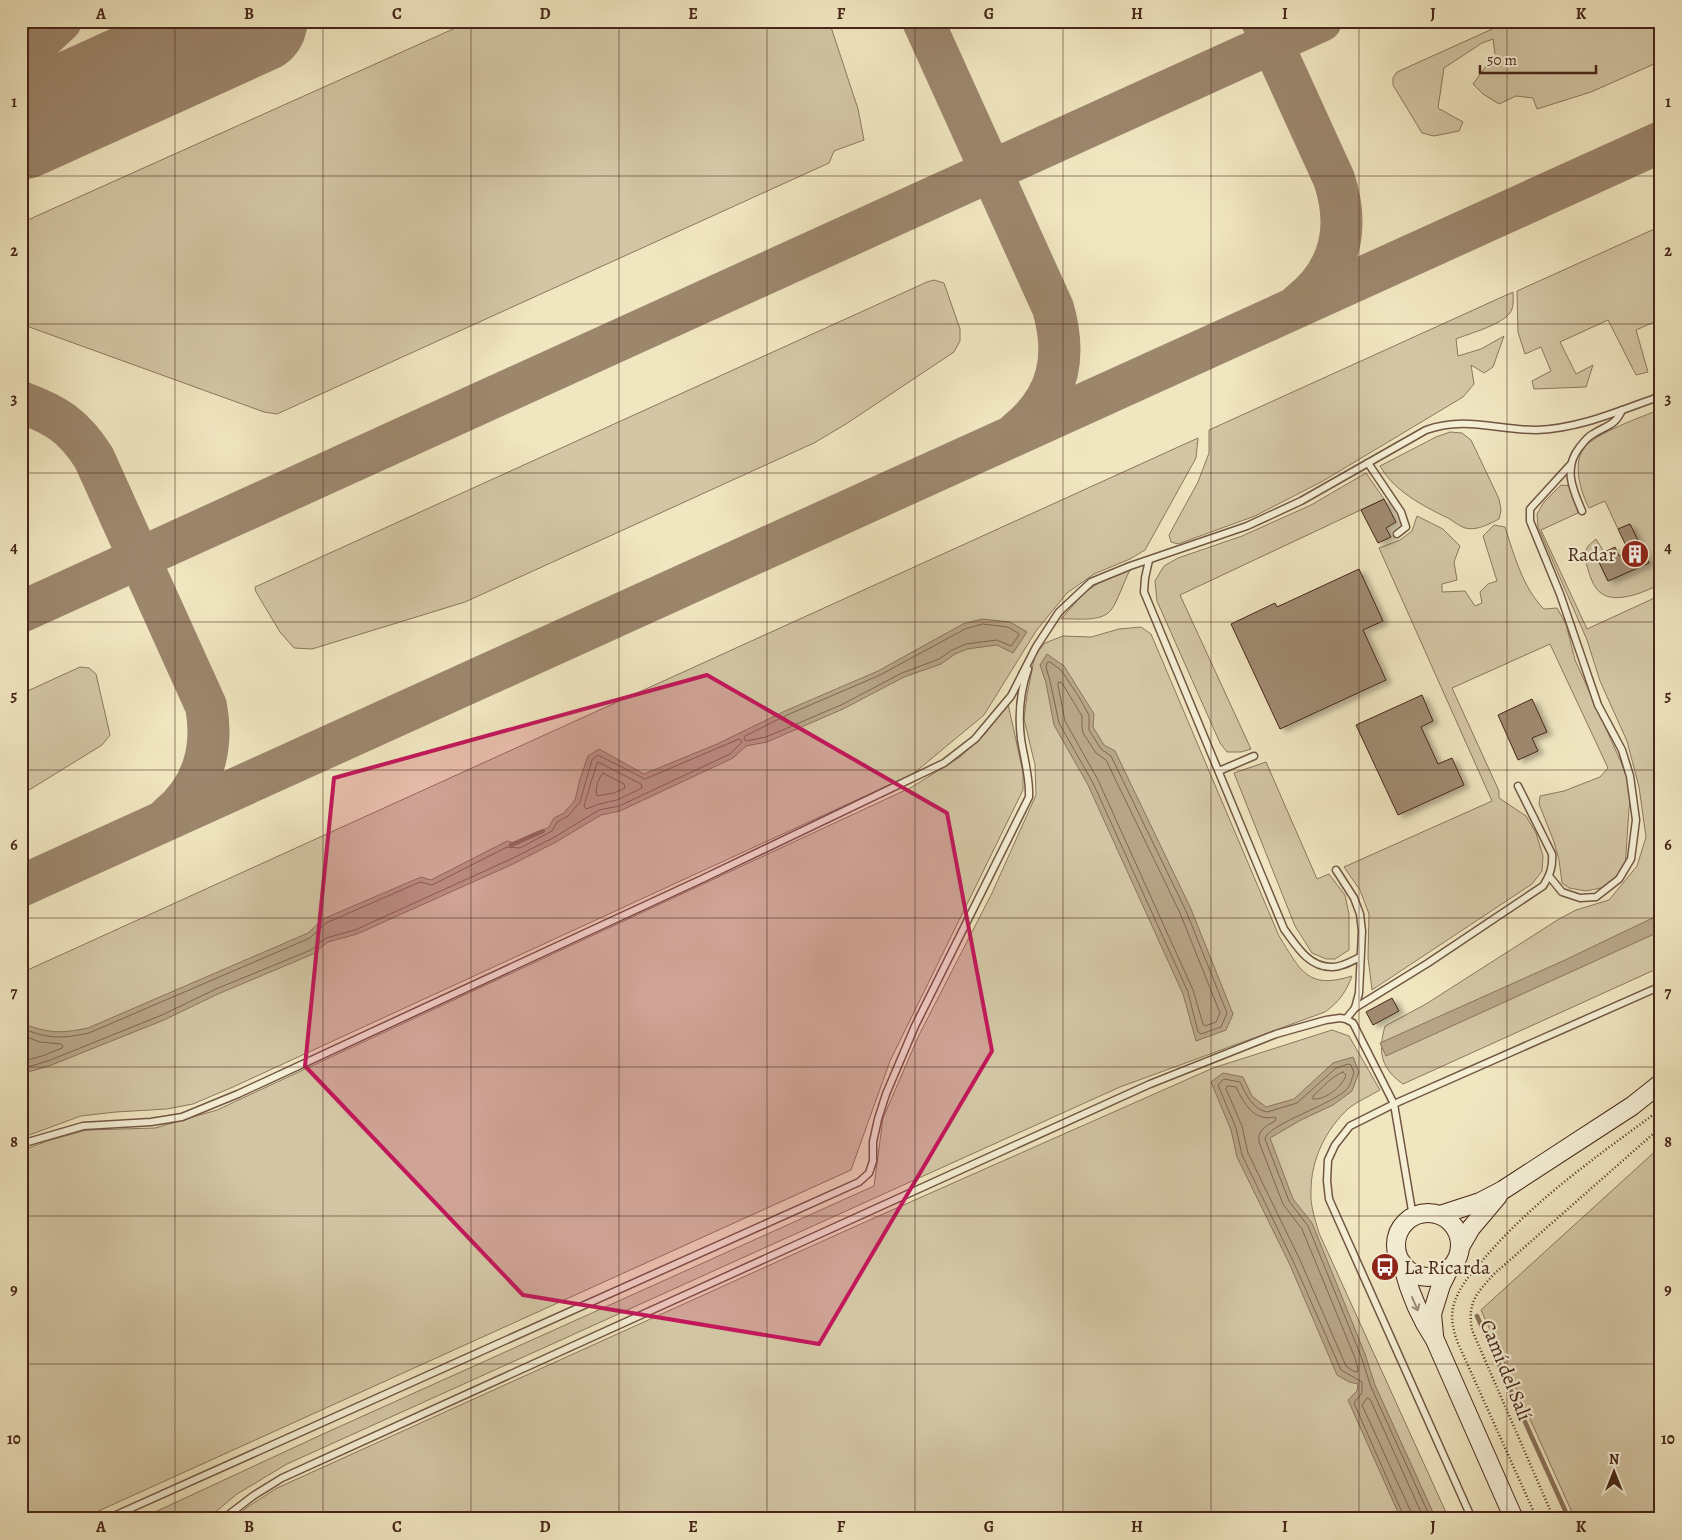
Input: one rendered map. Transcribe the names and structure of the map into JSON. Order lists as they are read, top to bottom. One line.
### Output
{"streets":{"path":["Camí del Salí"]},"places":{"building":["Radar"],"bus stop":["La Ricarda"]},"scale_bar":"50 m","north":"top","grid":{"columns":["A","B","C","D","E","F","G","H","I","J","K"],"rows":["1","2","3","4","5","6","7","8","9","10"]}}
